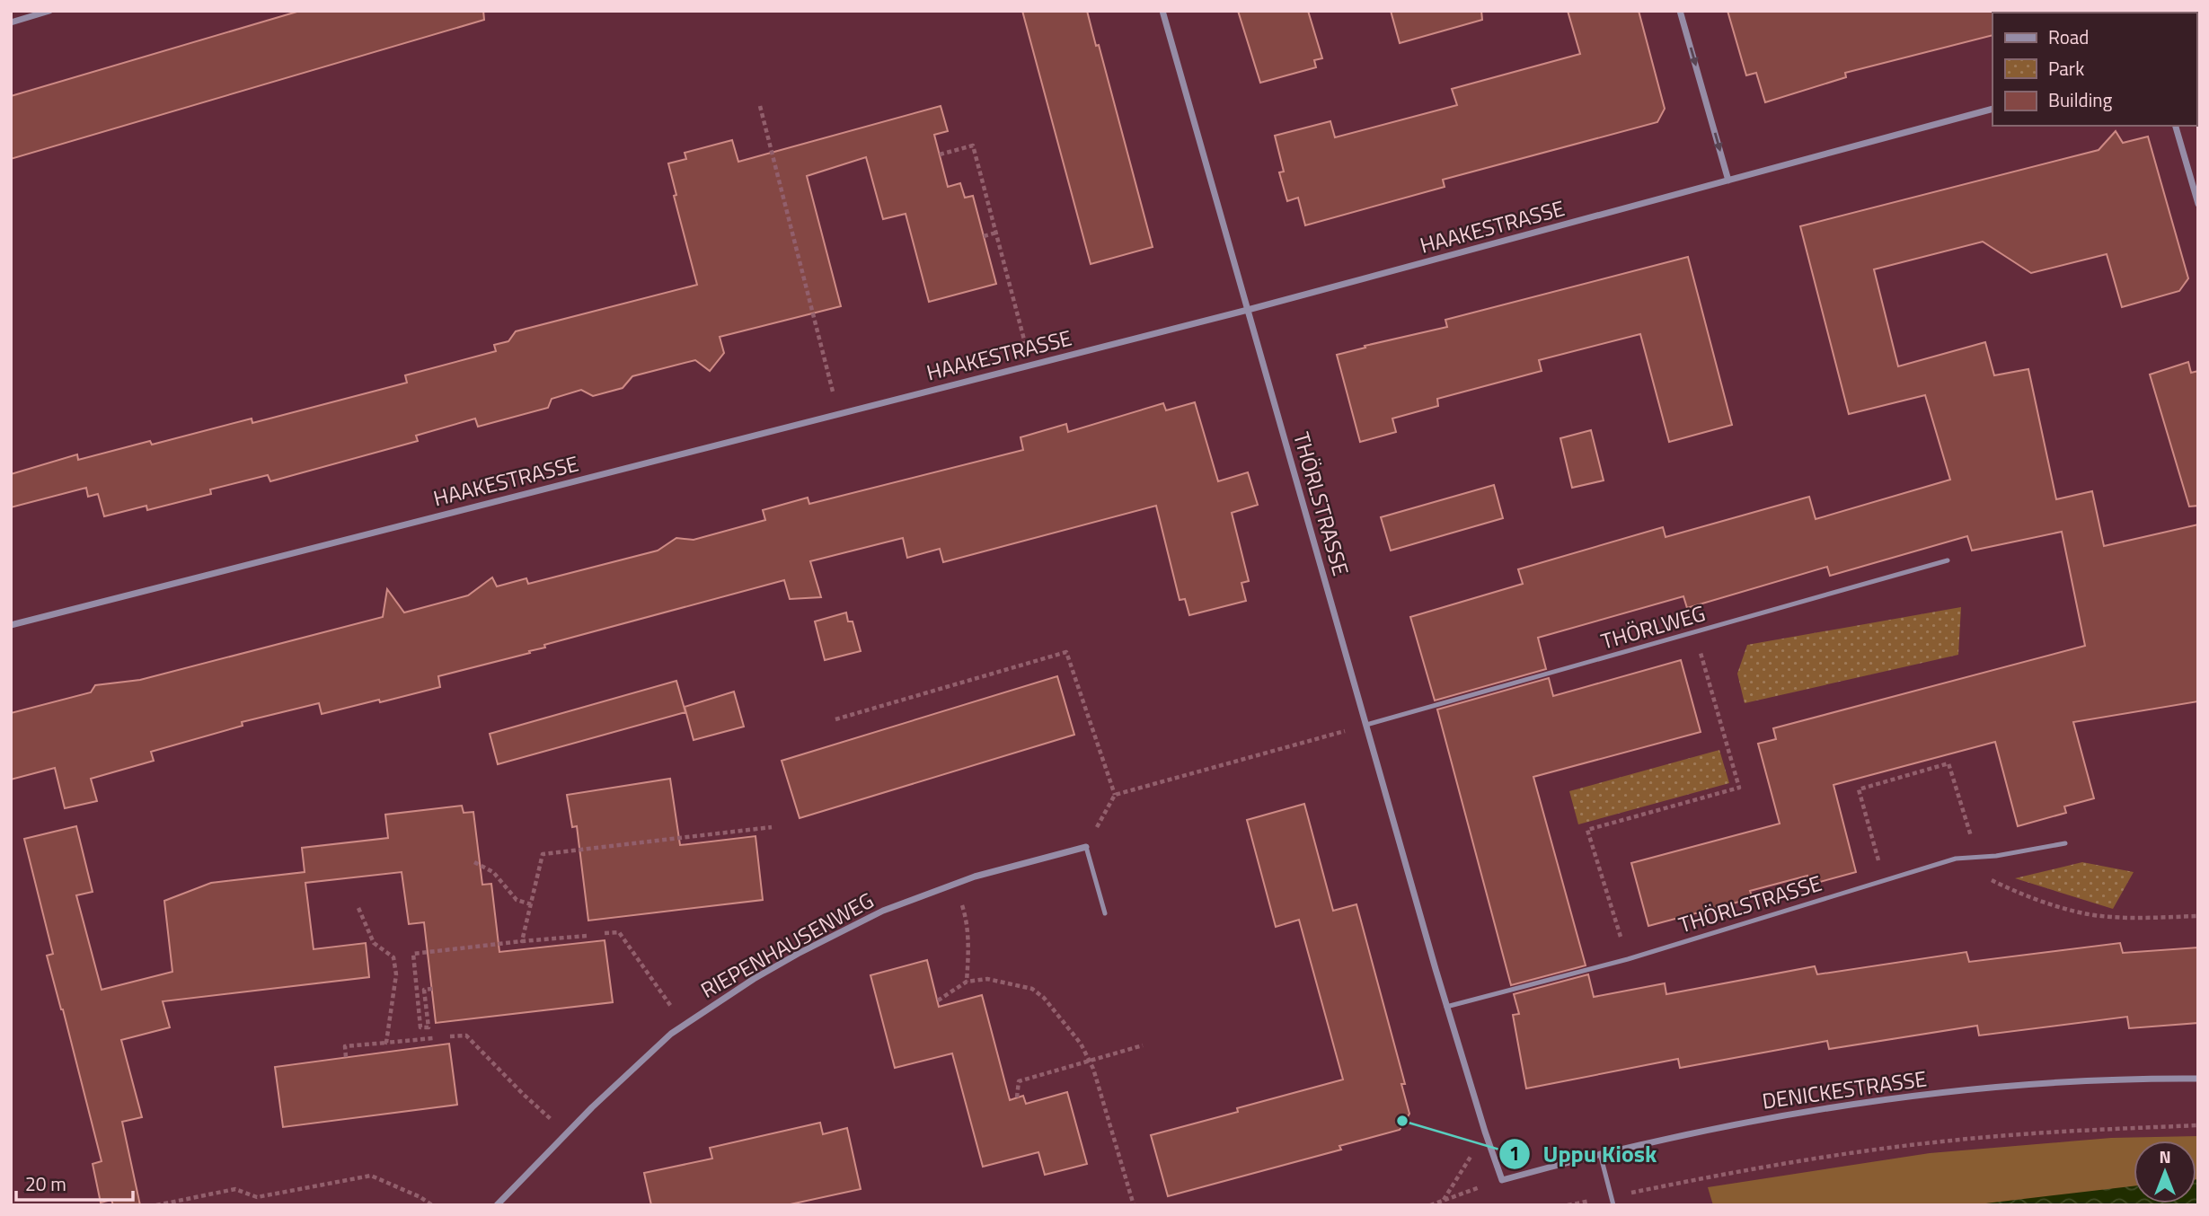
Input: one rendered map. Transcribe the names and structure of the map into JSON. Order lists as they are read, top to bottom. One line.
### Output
{"streets":{"street":["HAAKESTRASSE","THÖRLSTRASSE","RIEPENHAUSENWEG","DENICKESTRASSE"],"lane":["THÖRLWEG"]},"crossings":[["HAAKESTRASSE","THÖRLSTRASSE"],["THÖRLSTRASSE","THÖRLWEG"],["THÖRLSTRASSE","DENICKESTRASSE"]],"places":["Uppu Kiosk"],"legend":["Road","Park","Building"],"scale_bar":"20 m","north":"top"}
